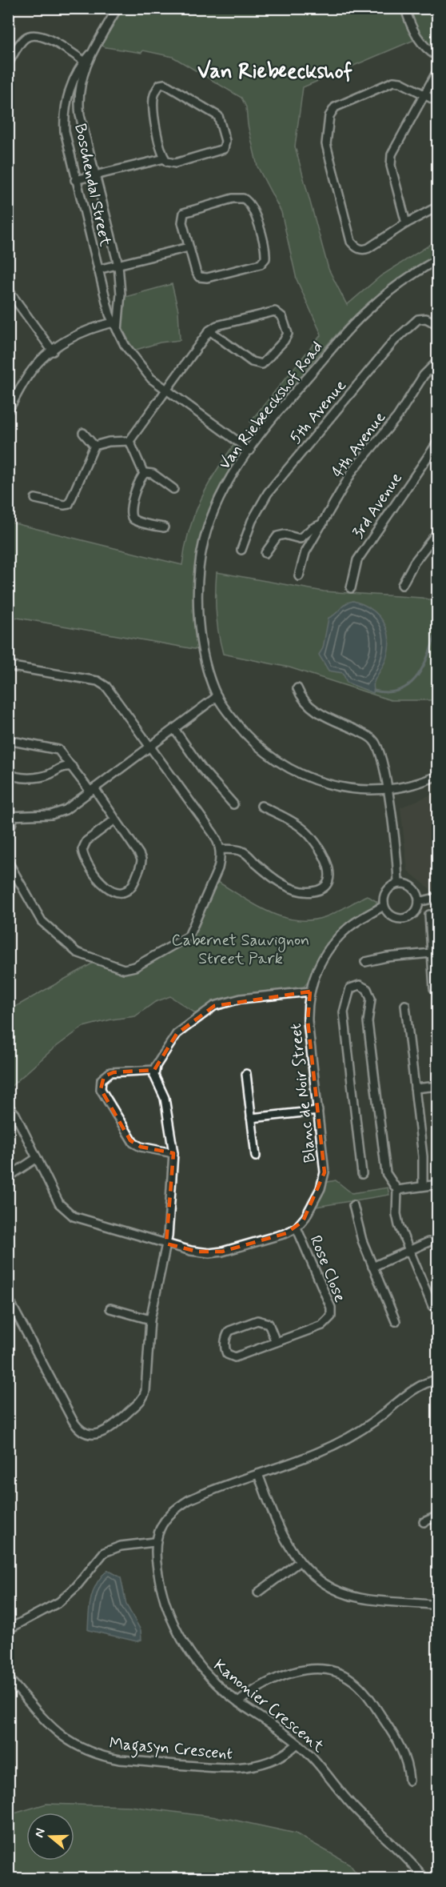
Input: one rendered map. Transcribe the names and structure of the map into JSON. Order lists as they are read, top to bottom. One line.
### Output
{"streets":{"street":["Boschendal Street","Van Riebeeckshof Road","5th Avenue","4th Avenue","3rd Avenue","Blanc de Noir Street","Rose Close","Kanonier Crescent","Magasyn Crescent"]},"crossings":[["Boschendal Street","Van Riebeeckshof Road"],["Blanc de Noir Street","Rose Close"],["Kanonier Crescent","Magasyn Crescent"]],"districts":["Van Riebeeckshof"],"parks":["Cabernet Sauvignon Street Park"],"north":"left"}
